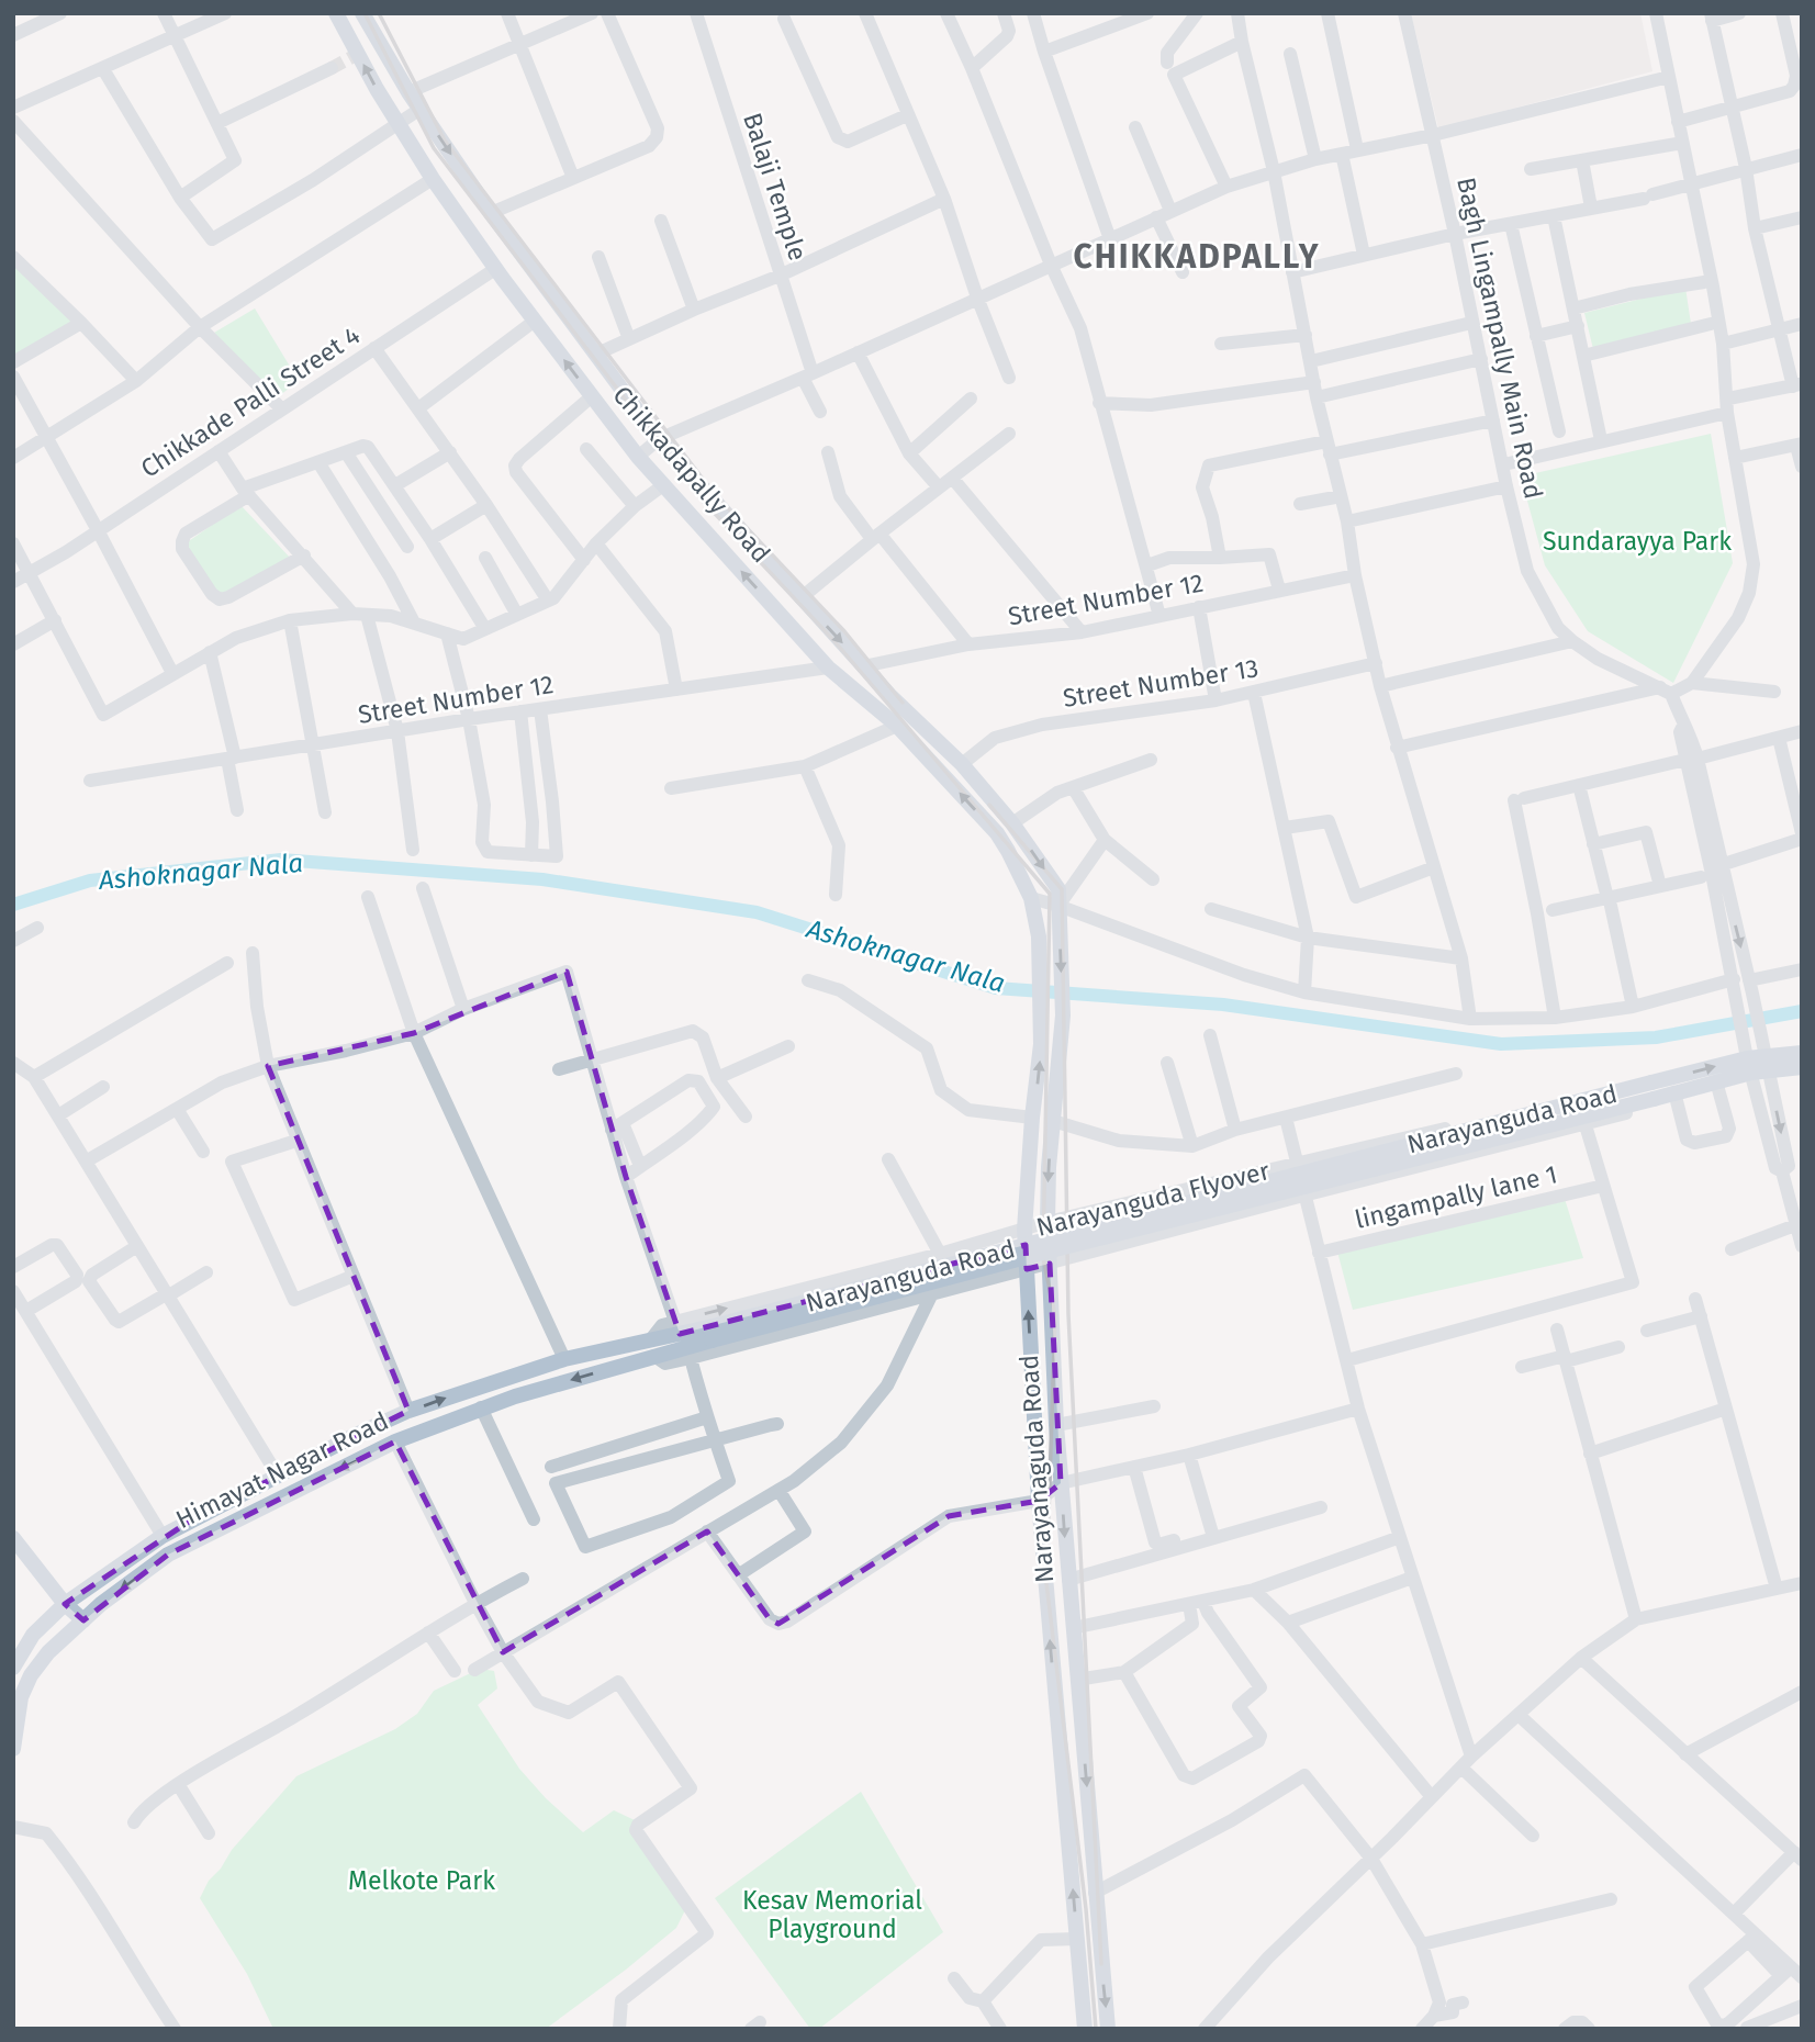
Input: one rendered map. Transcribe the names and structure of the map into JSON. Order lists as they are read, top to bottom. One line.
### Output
{"streets":{"main road":["Chikkadapally Road","Narayanguda Flyover","Narayanaguda Road","Himayat Nagar Road"],"street":["Balaji Temple","Bagh Lingampally Main Road","Chikkade Palli Street 4","Street Number 12","Street Number 13","Narayanguda Road","lingampally lane 1"]},"crossings":[["Chikkade Palli Street 4","Chikkadapally Road"],["Chikkadapally Road","Street Number 12"],["Chikkadapally Road","Street Number 13"],["Chikkadapally Road","Narayanaguda Road"],["Narayanguda Road","Narayanguda Flyover"],["Narayanguda Road","Narayanaguda Road"],["Narayanguda Road","Himayat Nagar Road"],["Narayanguda Flyover","Himayat Nagar Road"]],"districts":["CHIKKADPALLY"],"water":["Ashoknagar Nala"],"parks":["Sundarayya Park","Melkote Park","Kesav Memorial Playground"]}
